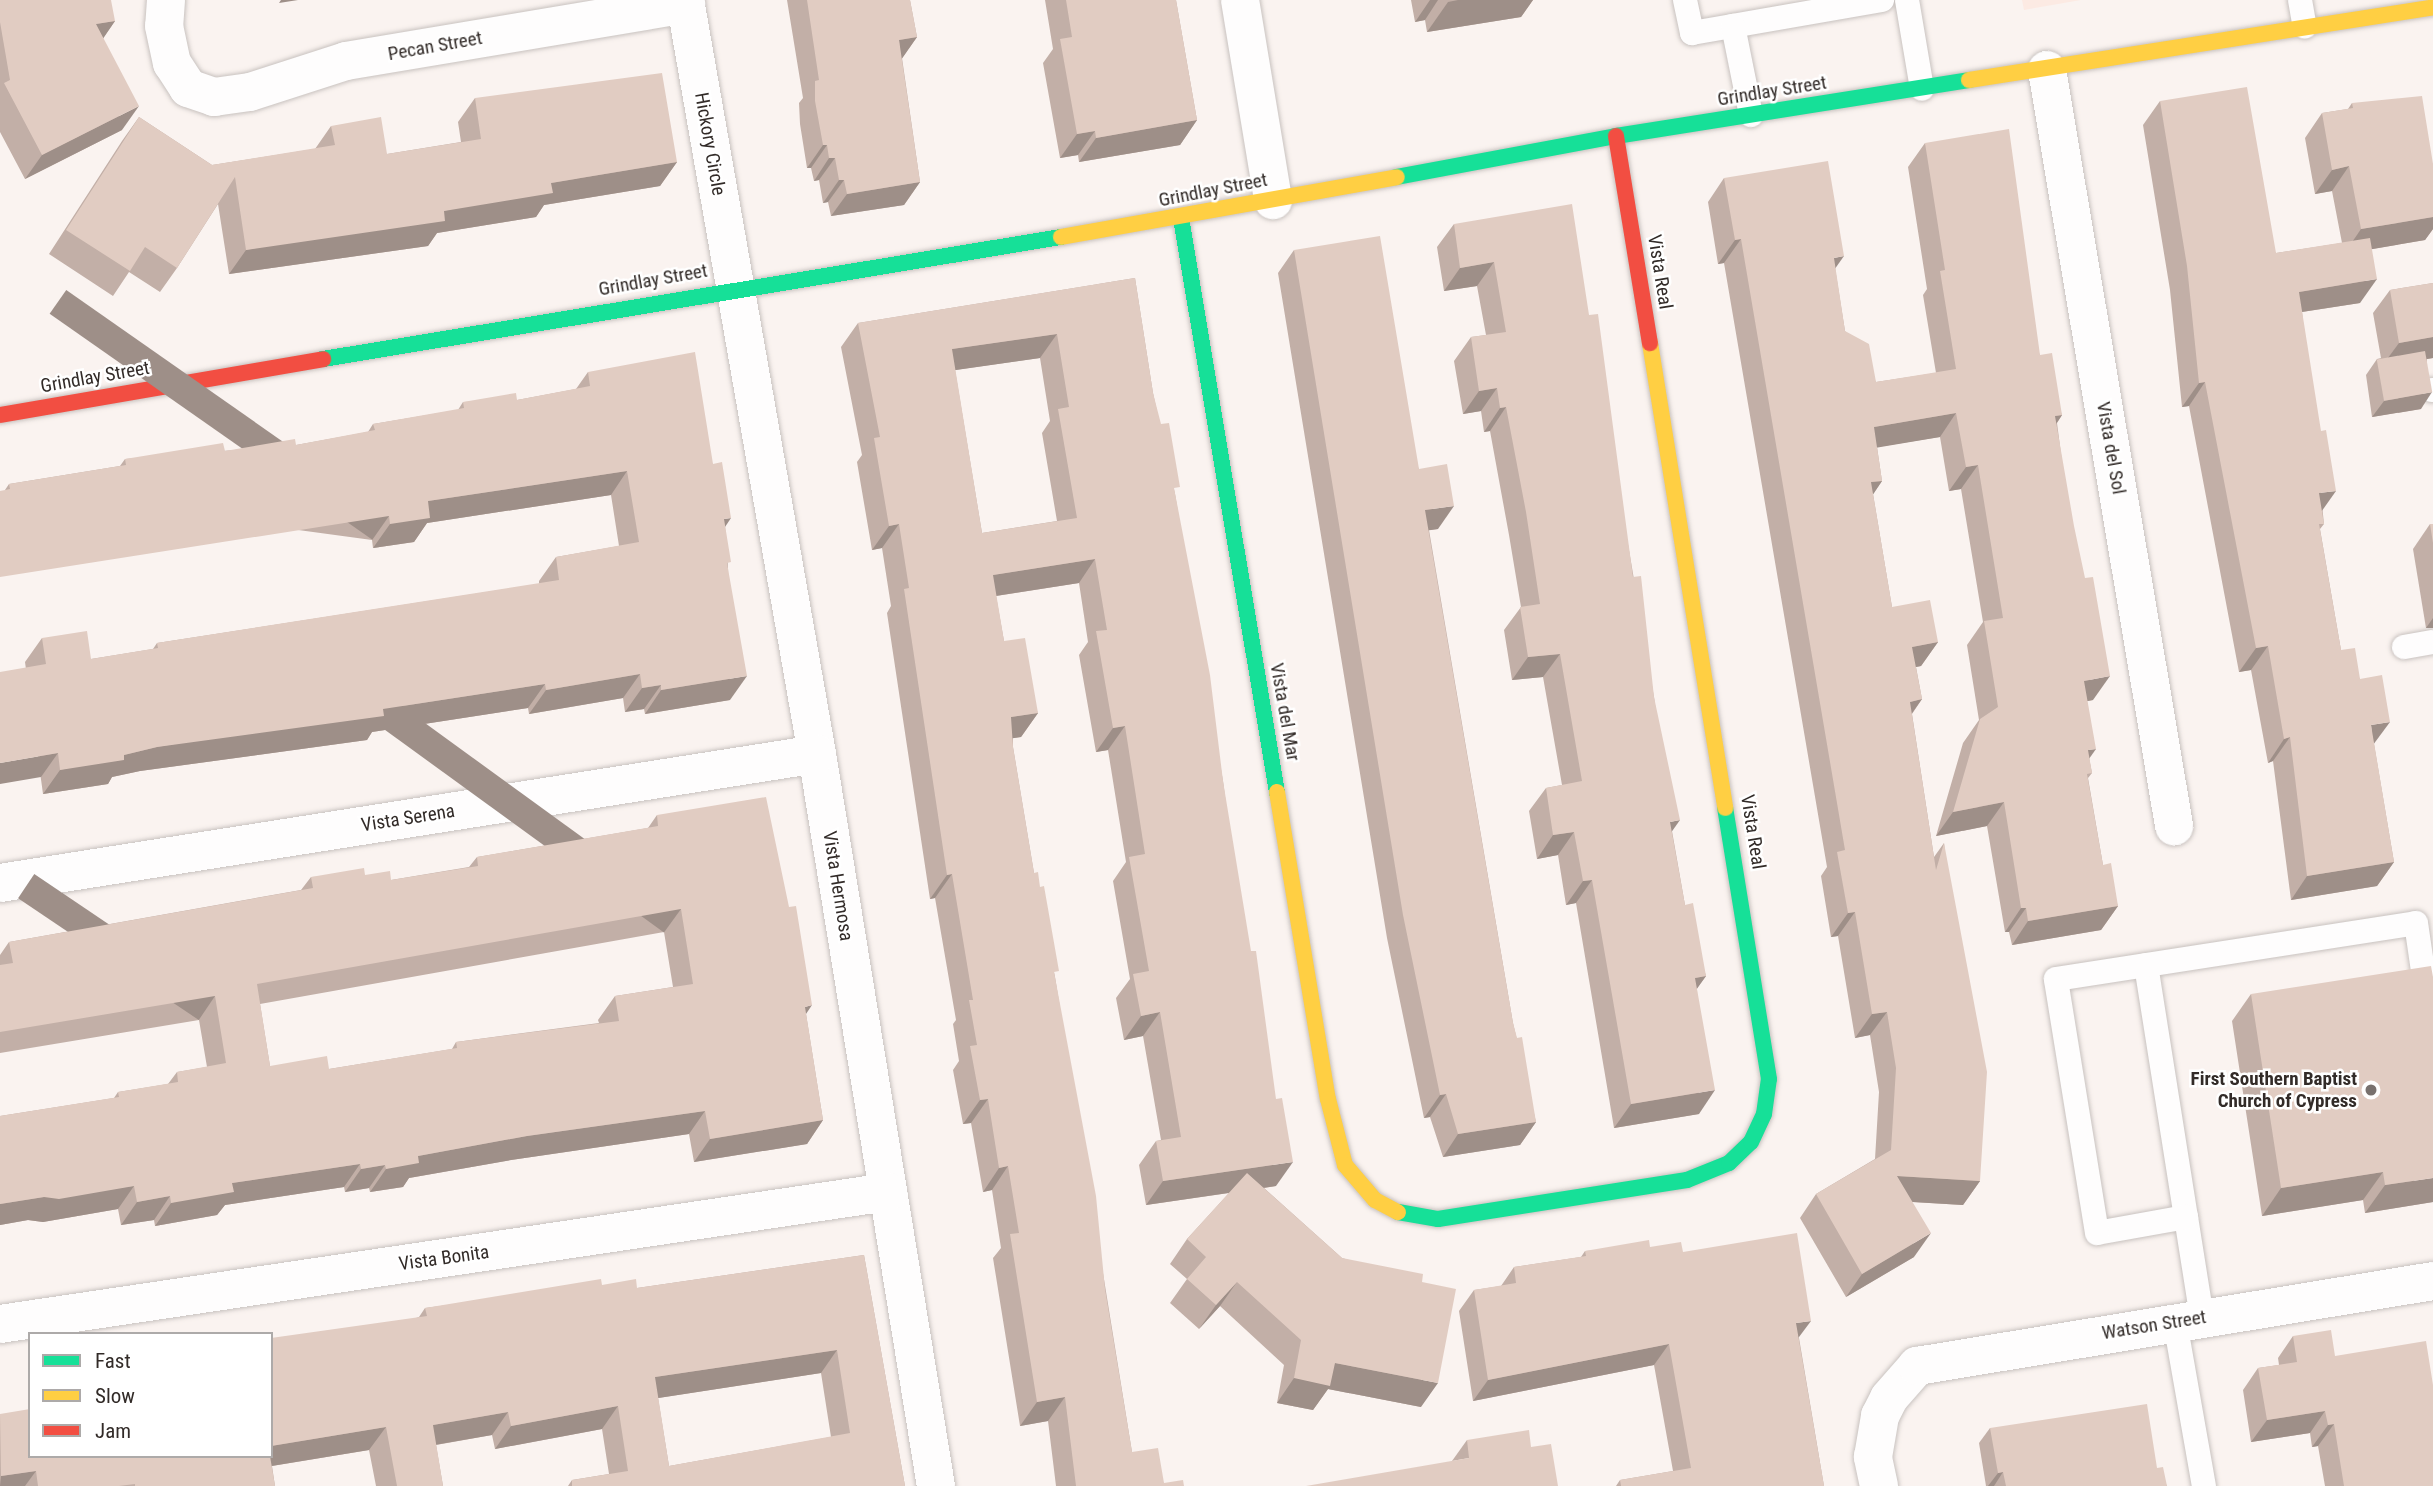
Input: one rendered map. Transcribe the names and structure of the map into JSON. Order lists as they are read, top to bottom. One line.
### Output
{"streets":{"street":["Pecan Street","Grindlay Street","Hickory Circle","Vista Real","Vista del Sol","Vista del Mar","Vista Serena","Vista Hermosa","Vista Bonita","Watson Street"]},"crossings":[["Pecan Street","Hickory Circle"],["Grindlay Street","Hickory Circle"],["Grindlay Street","Vista Real"],["Grindlay Street","Vista del Sol"],["Grindlay Street","Vista del Mar"],["Grindlay Street","Vista Hermosa"],["Hickory Circle","Vista Hermosa"],["Vista Real","Vista del Mar"],["Vista Serena","Vista Hermosa"],["Vista Hermosa","Vista Bonita"]],"places":["First Southern Baptist Church of Cypress"],"legend":["Fast","Slow","Jam"]}
